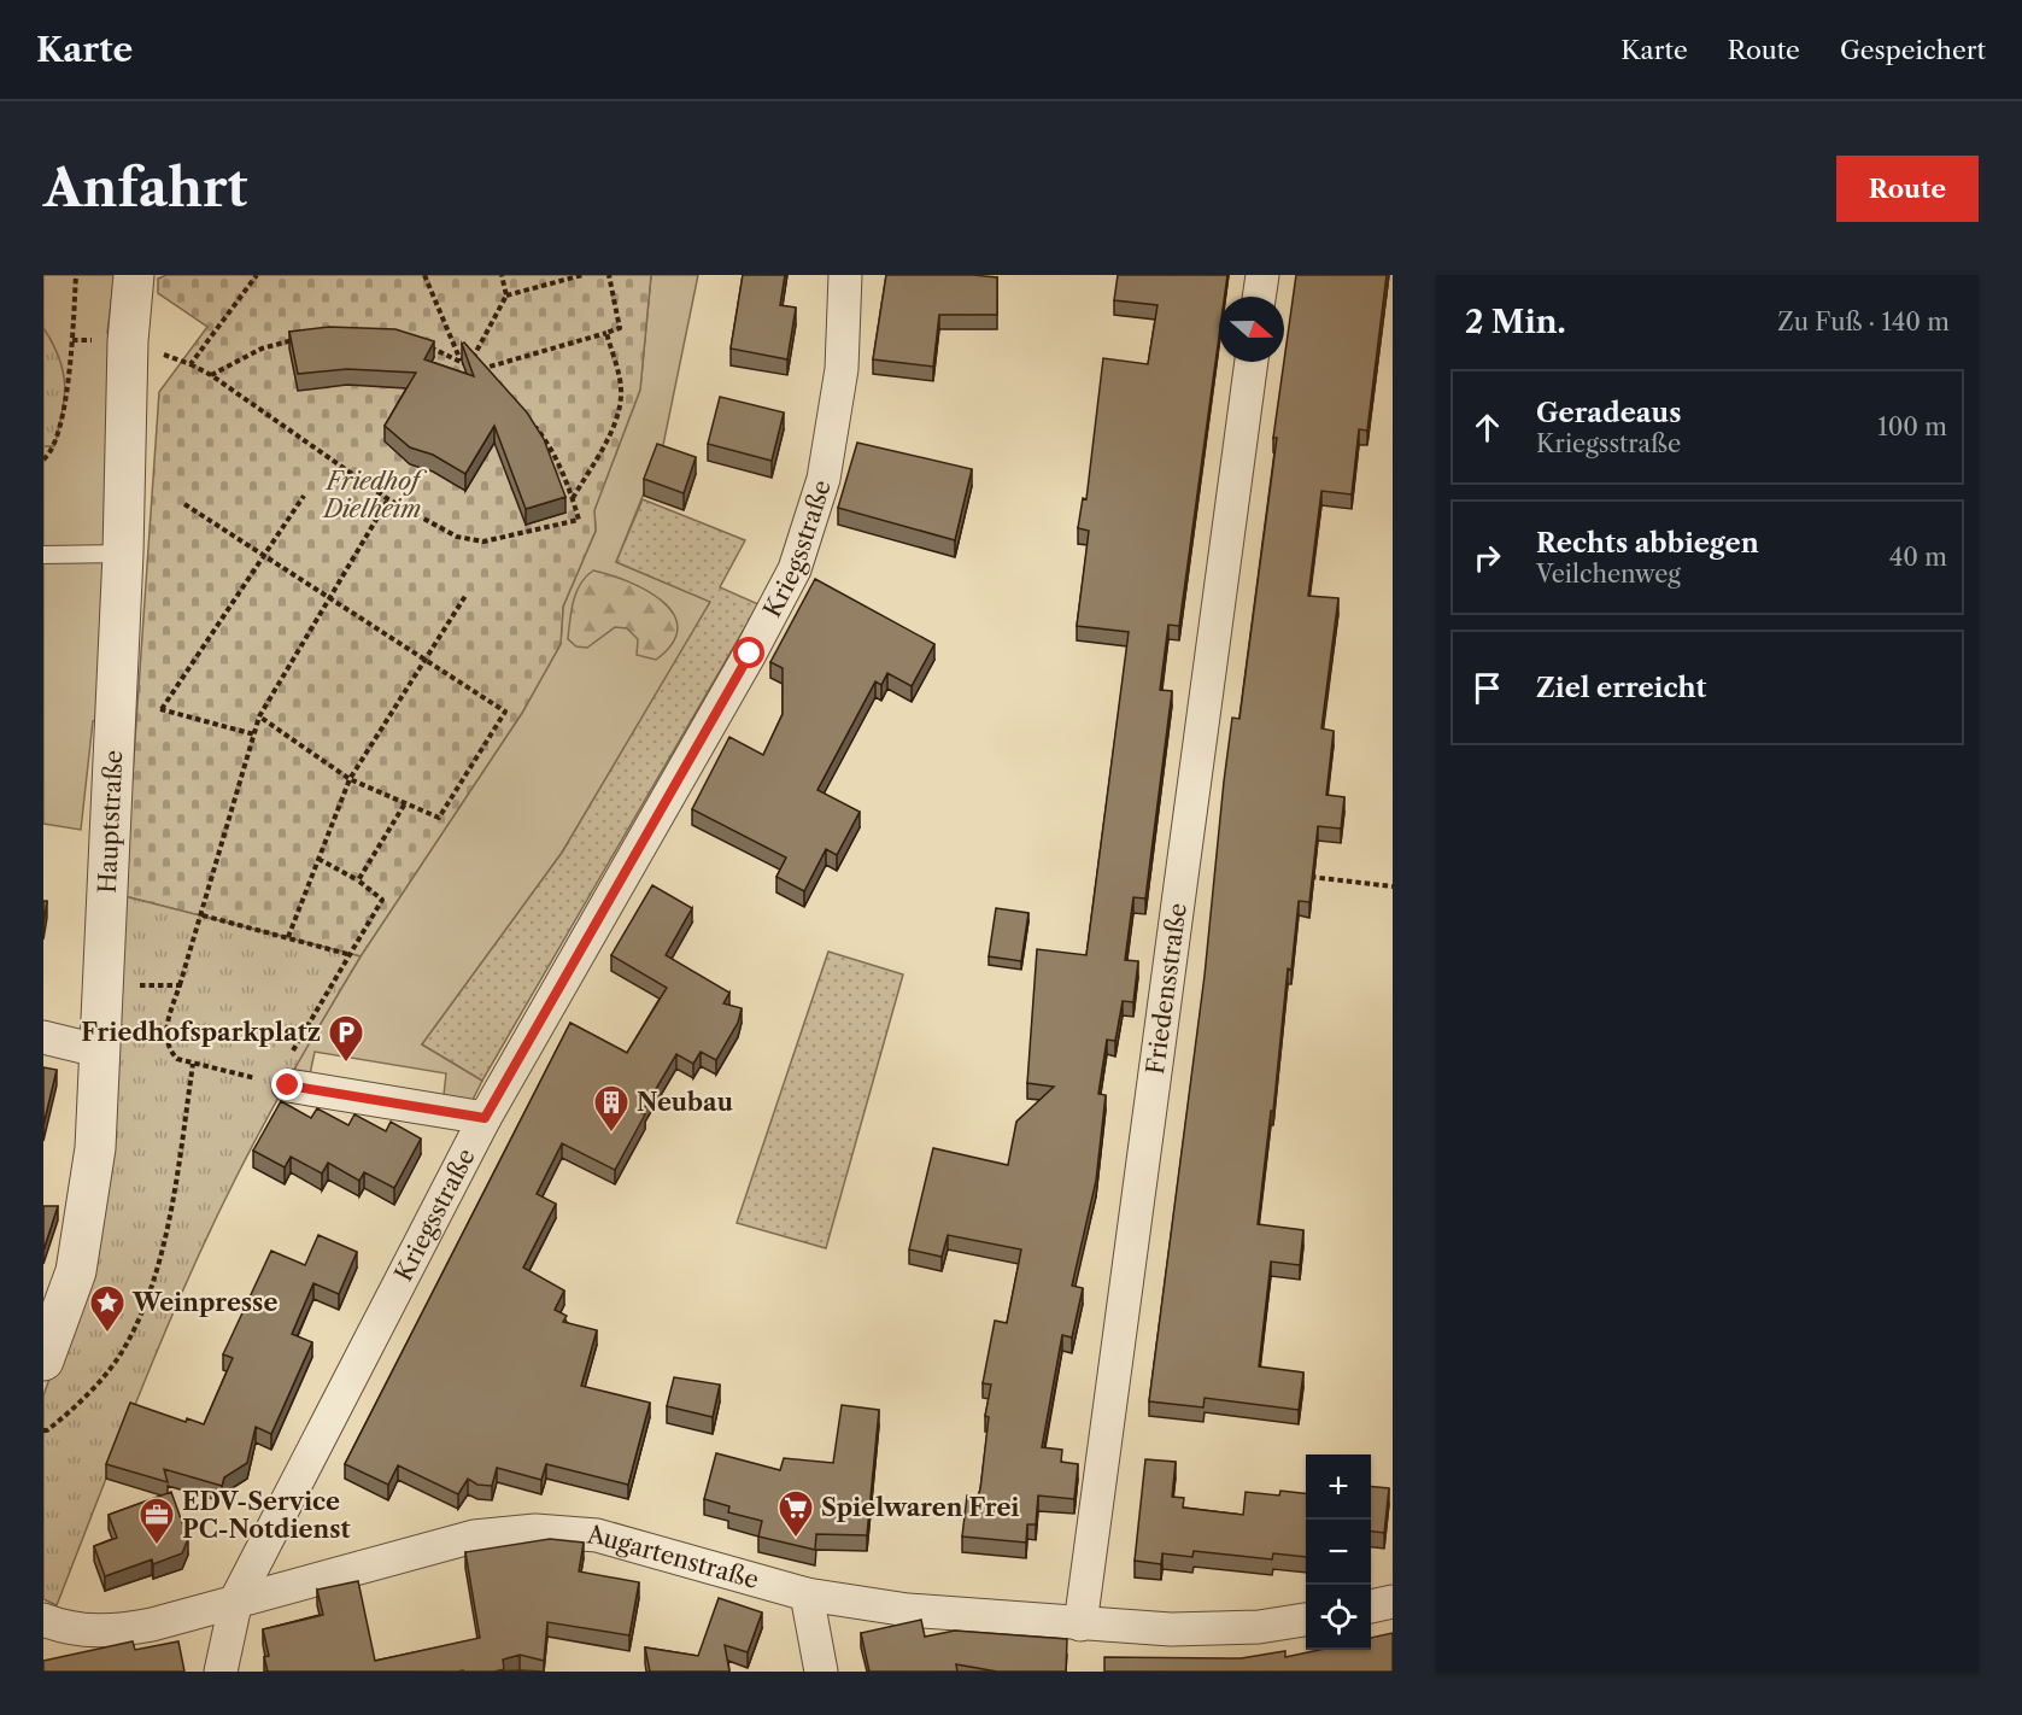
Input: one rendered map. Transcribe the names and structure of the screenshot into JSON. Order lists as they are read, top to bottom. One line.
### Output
{"streets":{"street":["Kriegsstraße","Hauptstraße","Friedensstraße","Augartenstraße"]},"crossings":[["Kriegsstraße","Augartenstraße"],["Friedensstraße","Augartenstraße"]],"parks":["Friedhof Dielheim"],"places":{"parking":["Friedhofsparkplatz"],"building":["Neubau"],"place":["Weinpresse"],"supermarket":["Spielwaren Frei"],"office":["EDV-Service PC-Notdienst"]},"north":"right","page":{"header":"Karte","nav":["Karte","Route","Gespeichert"],"buttons":"Route","title":"Anfahrt","heading":["2 Min.","Zu Fuß · 140 m"],"list":[["Geradeaus","Kriegsstraße","100 m"],["Rechts abbiegen","Veilchenweg","40 m"],"Ziel erreicht"],"map_buttons":["+","−"]}}
